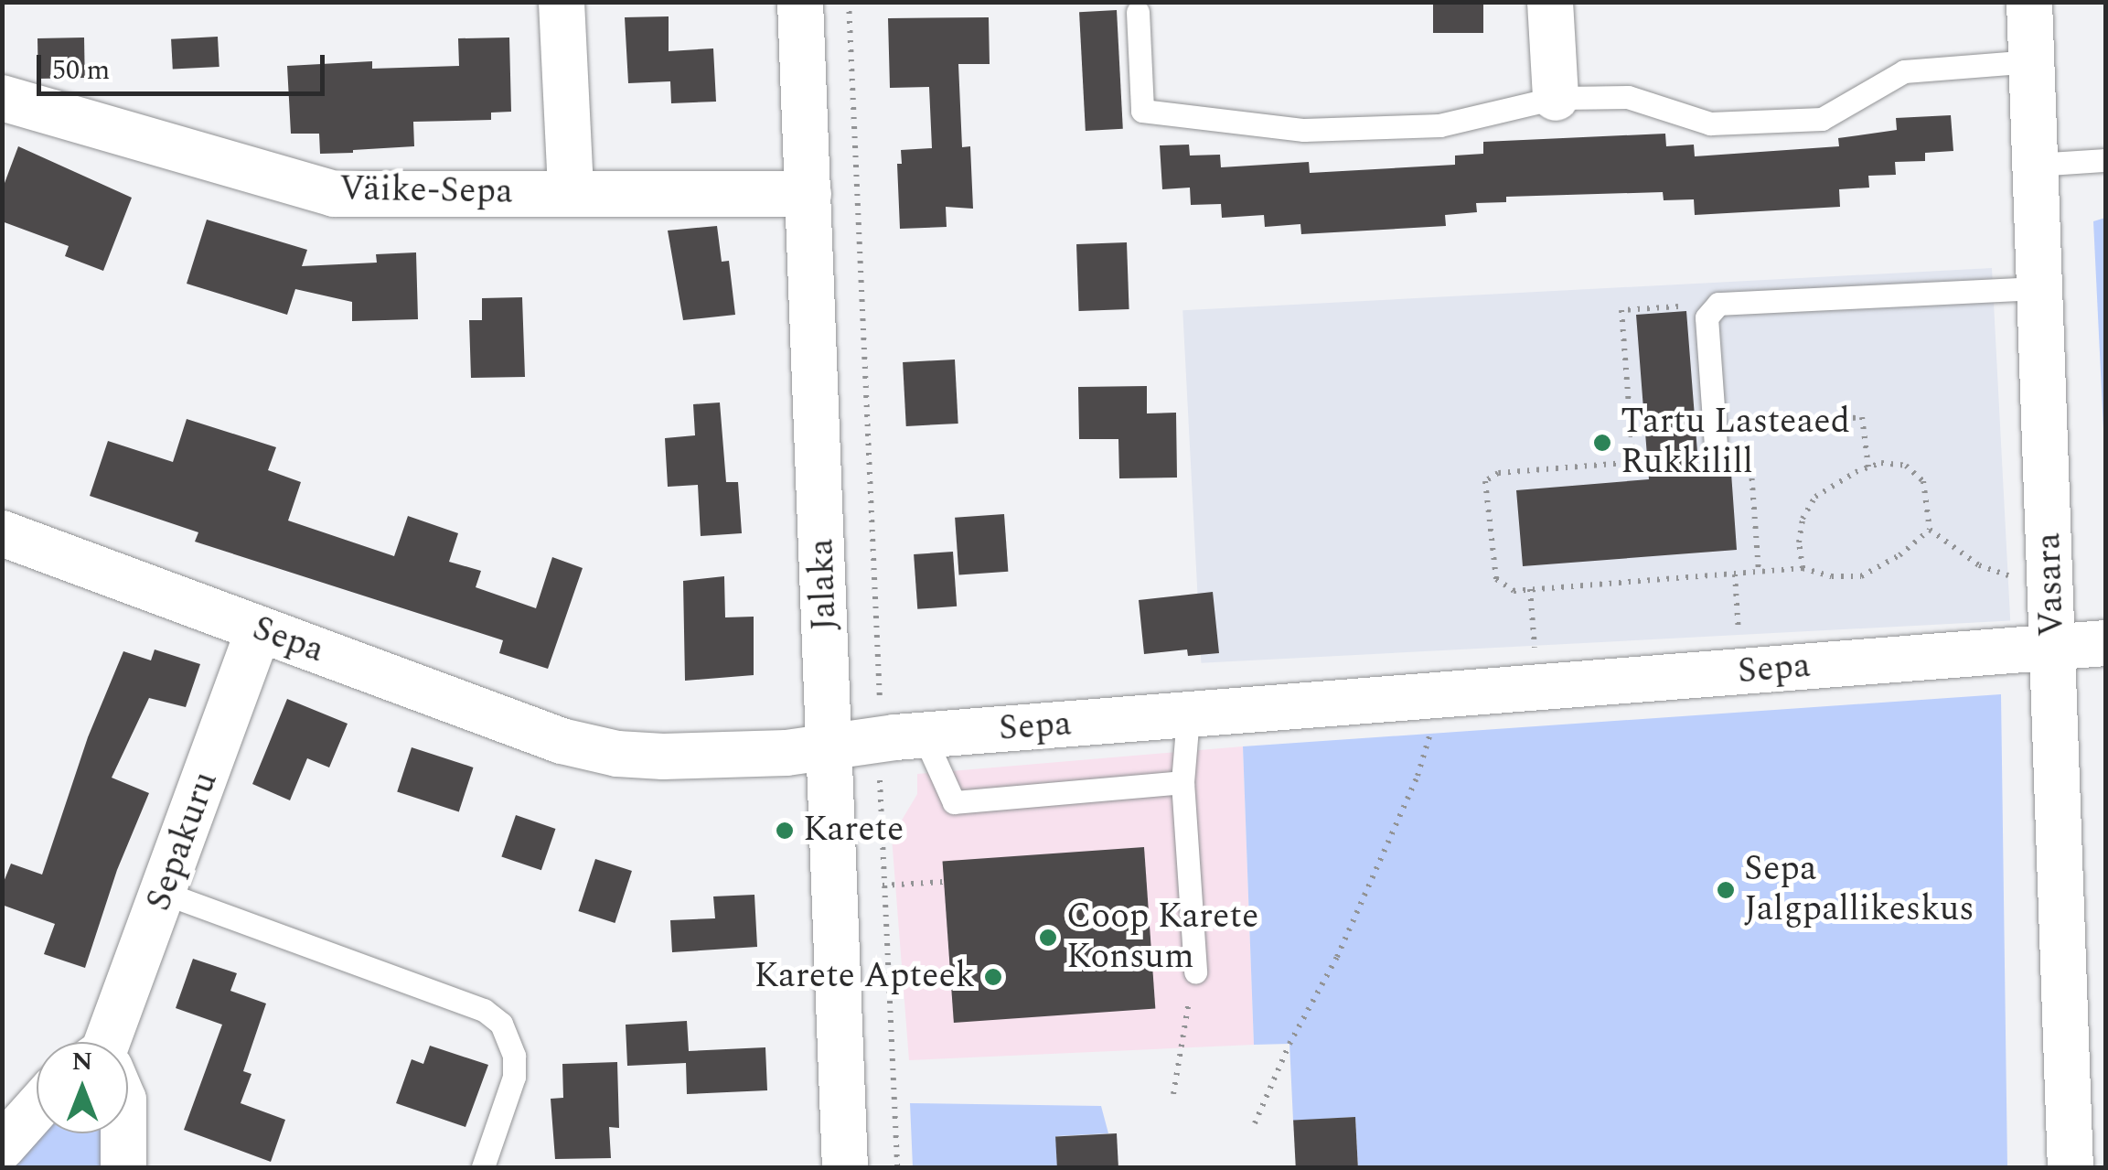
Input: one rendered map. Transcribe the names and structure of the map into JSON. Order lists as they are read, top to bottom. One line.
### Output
{"streets":{"street":["Väike-Sepa","Jalaka","Vasara","Sepa","Sepakuru"]},"crossings":[["Väike-Sepa","Jalaka"],["Jalaka","Sepa"],["Vasara","Sepa"],["Sepa","Sepakuru"]],"places":["Tartu Lasteaed Rukkilill","Karete","Sepa Jalgpallikeskus","Coop Karete Konsum","Karete Apteek"],"scale_bar":"50 m","north":"top"}
